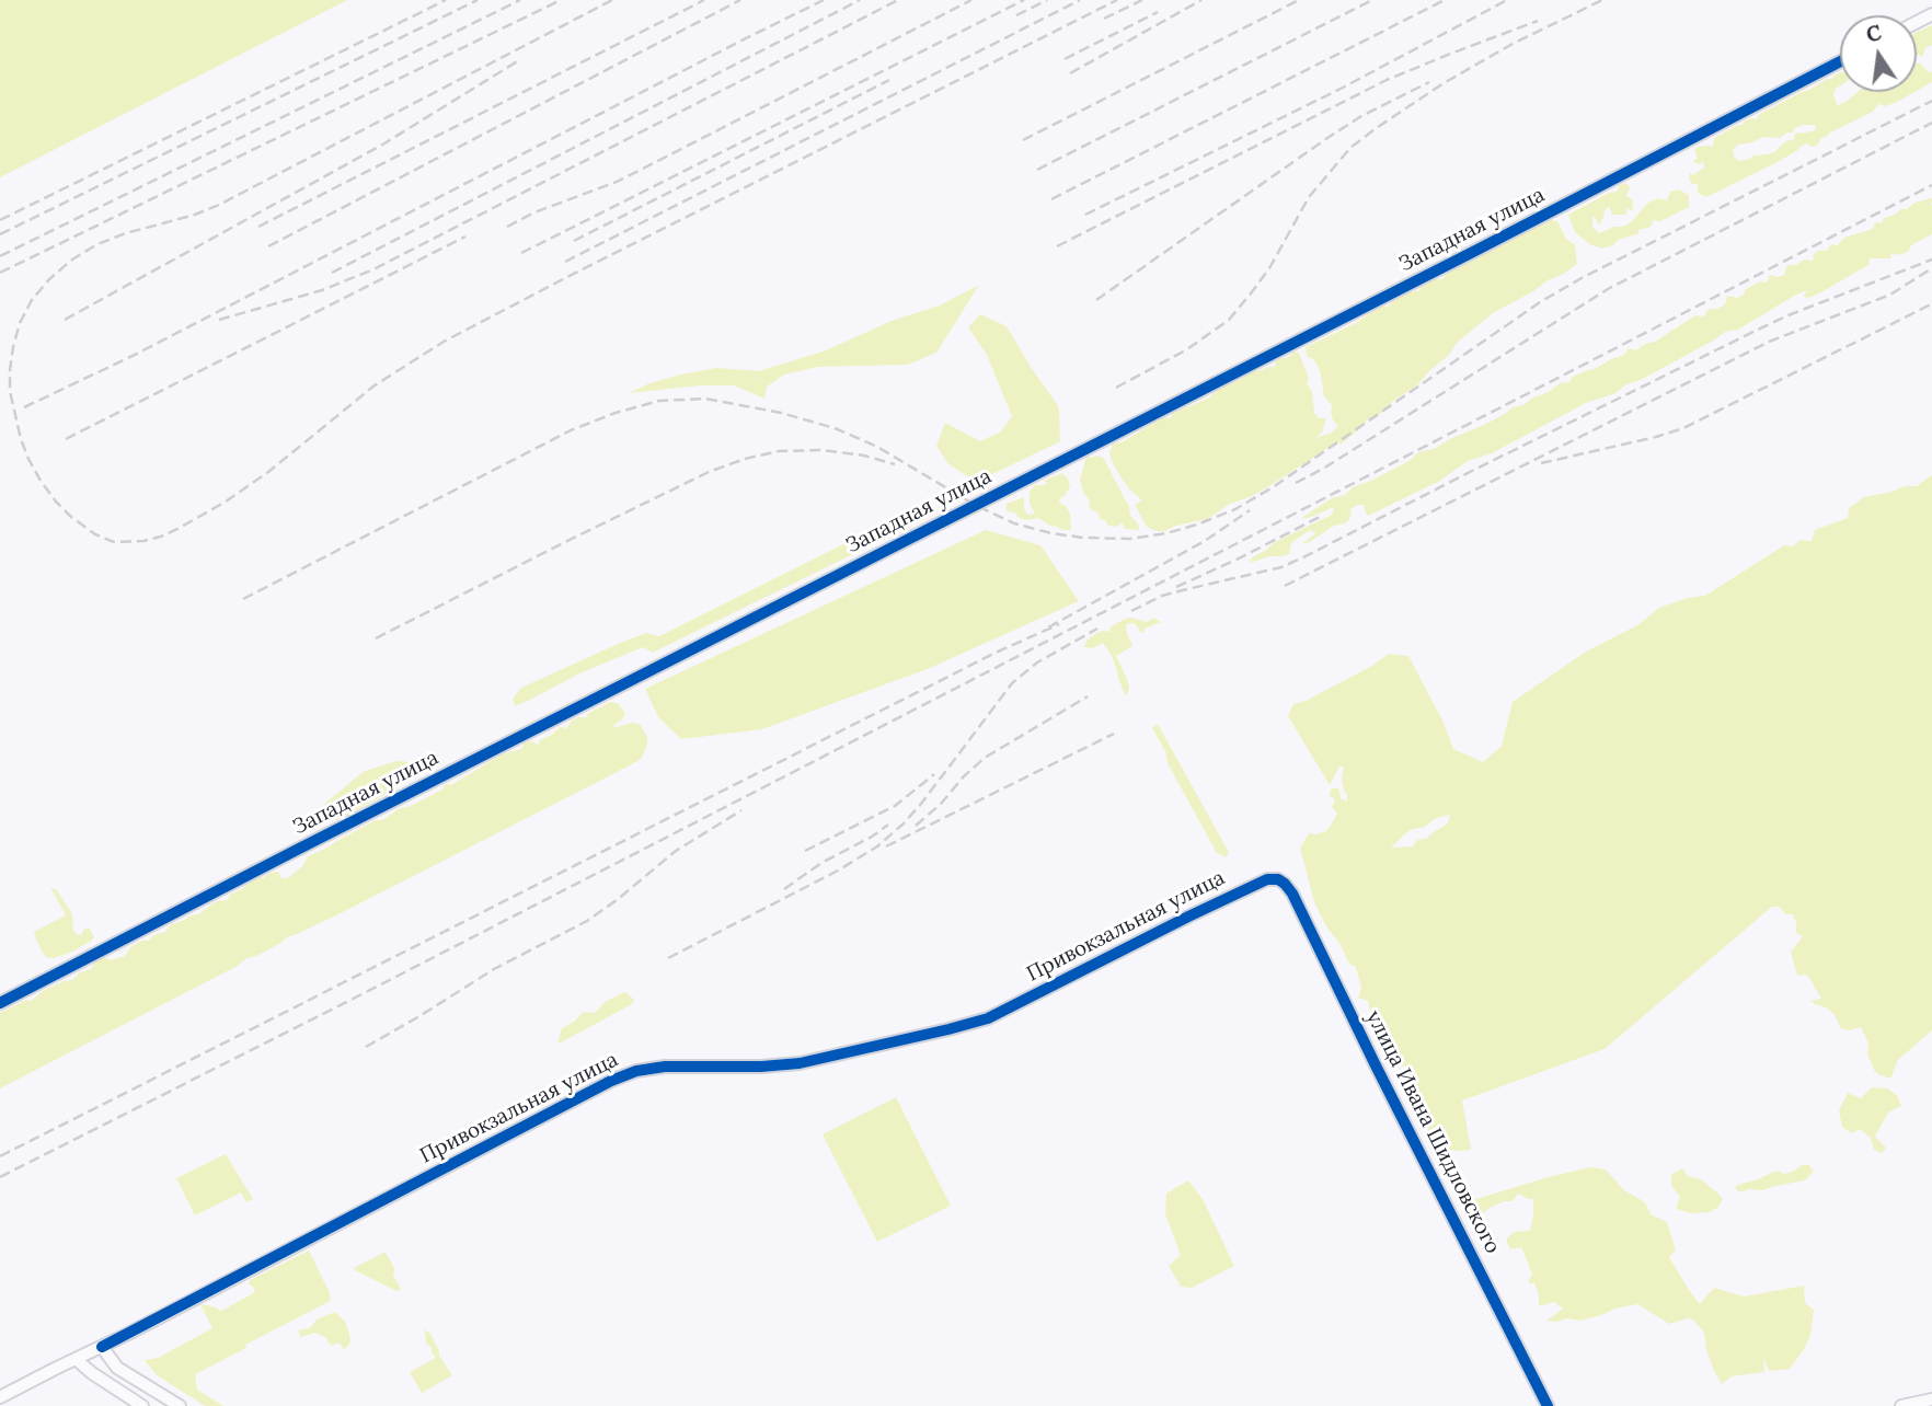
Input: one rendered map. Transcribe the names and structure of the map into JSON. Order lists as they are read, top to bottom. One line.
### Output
{"streets":{"street":["Западная улица","Привокзальная улица","улица Ивана Шидловского"]},"crossings":[["Привокзальная улица","улица Ивана Шидловского"]],"north":"top"}
